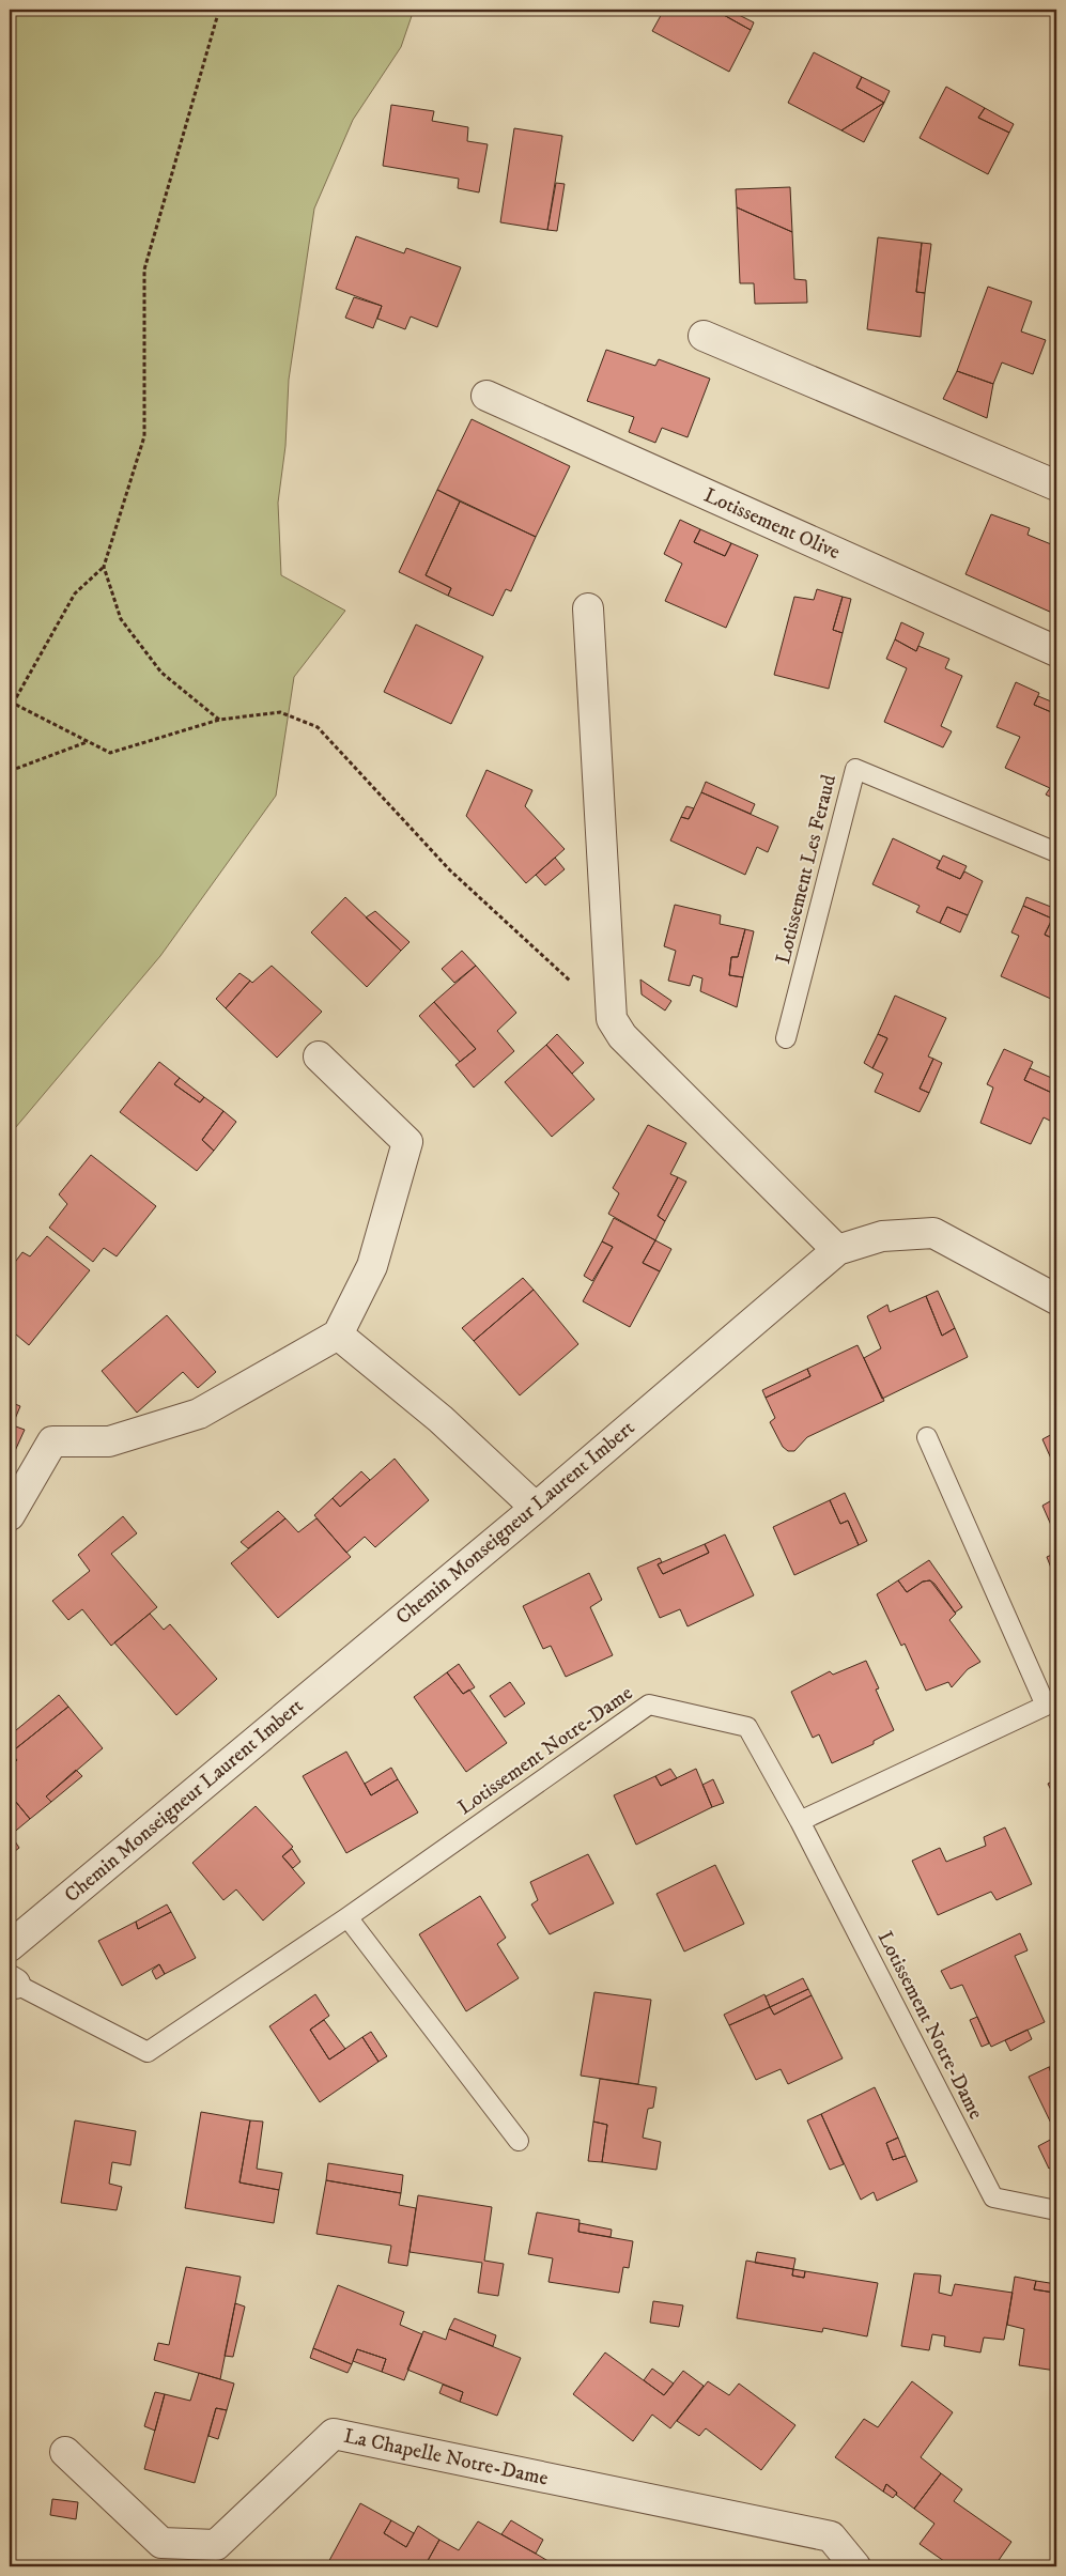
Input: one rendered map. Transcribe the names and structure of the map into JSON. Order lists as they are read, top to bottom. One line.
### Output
{"streets":{"street":["Lotissement Olive","Chemin Monseigneur Laurent Imbert","La Chapelle Notre-Dame"],"lane":["Lotissement Les Feraud","Lotissement Notre-Dame"]}}
